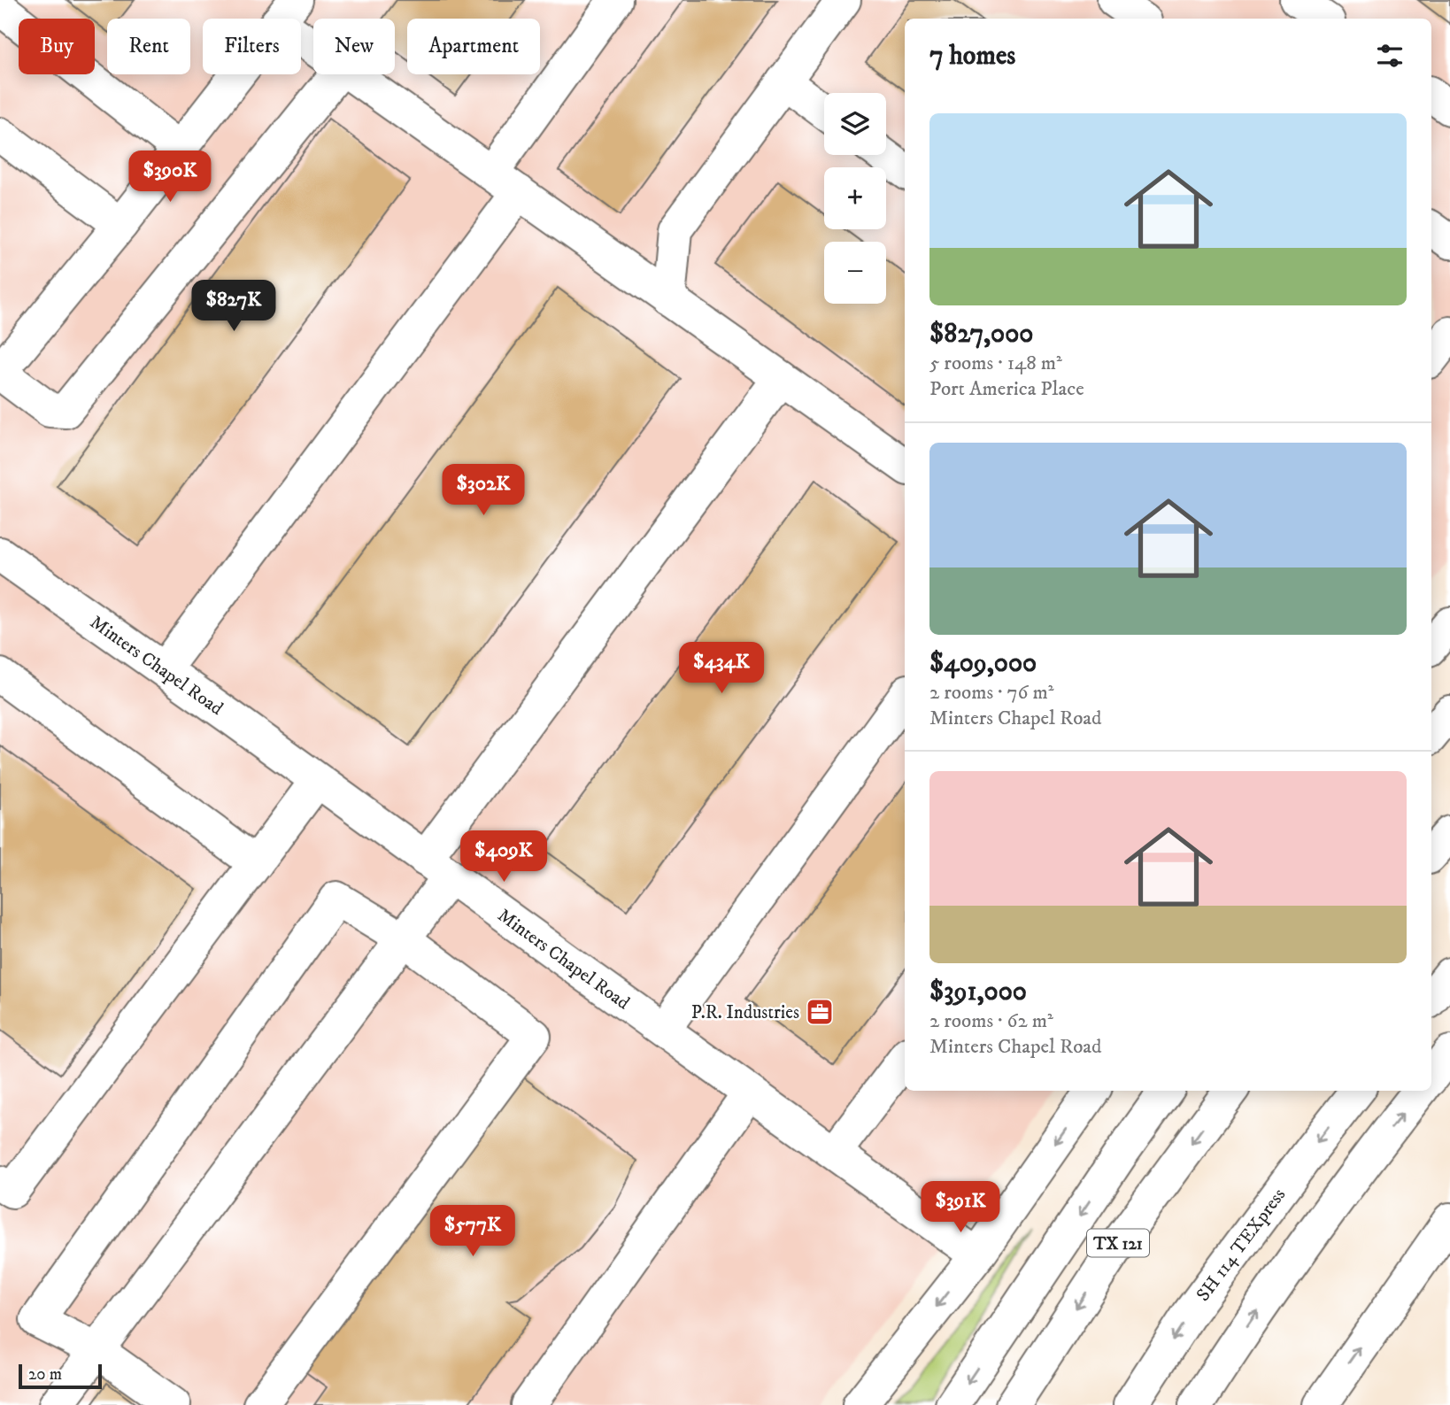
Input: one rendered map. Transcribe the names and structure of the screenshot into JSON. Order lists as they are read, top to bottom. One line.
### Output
{"streets":{"main road":["Minters Chapel Road","TX 121","SH 114 TEXpress"]},"places":{"office":["P.R. Industries"]},"scale_bar":"20 m","page":{"chip":["Buy","Rent","Filters","New","Apartment"],"heading":"7 homes","map_buttons":["+","−"],"list":[{"name":"$827,000","note":"5 rooms · 148 m² · Port America Place"},{"name":"$409,000","note":"2 rooms · 76 m² · Minters Chapel Road"},{"name":"$391,000","note":"2 rooms · 62 m² · Minters Chapel Road"}],"price":["$390K","$827K","$302K","$434K","$409K","$391K","$577K"],"scale":"20 m"}}
